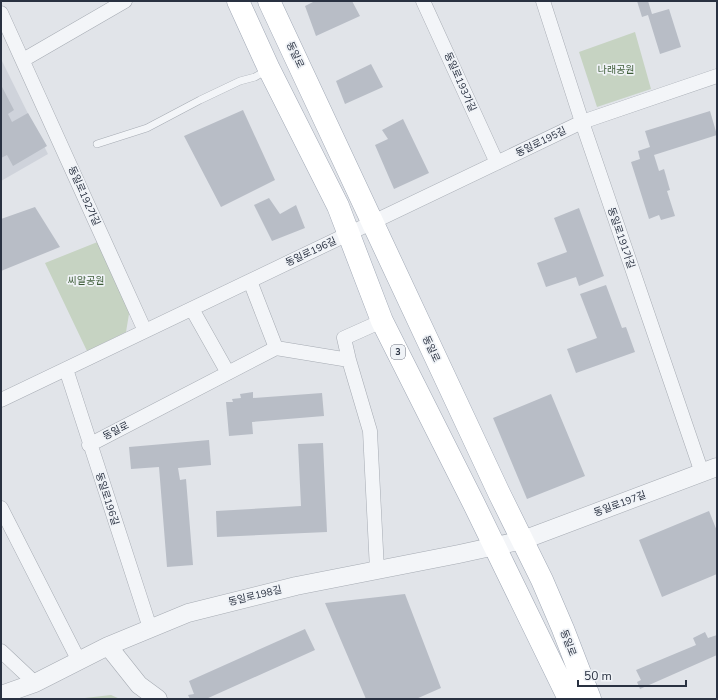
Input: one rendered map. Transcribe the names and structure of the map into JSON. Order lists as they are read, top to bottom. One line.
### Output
{"streets":{"main road":["동일로","3"],"street":["동일로193가길","동일로195길","동일로192가길","동일로191가길","동일로196길","동일로197길","동일로198길"]},"crossings":[["동일로","동일로195길"],["동일로","동일로196길"],["동일로","동일로197길"],["동일로","동일로198길"],["동일로193가길","동일로195길"],["동일로195길","동일로191가길"],["동일로195길","동일로196길"],["동일로192가길","동일로196길"],["동일로191가길","동일로197길"],["동일로196길","3"],["동일로196길","동일로198길"],["3","동일로198길"],["동일로197길","동일로198길"]],"parks":["나래공원","씨알공원"],"scale_bar":"50 m"}
